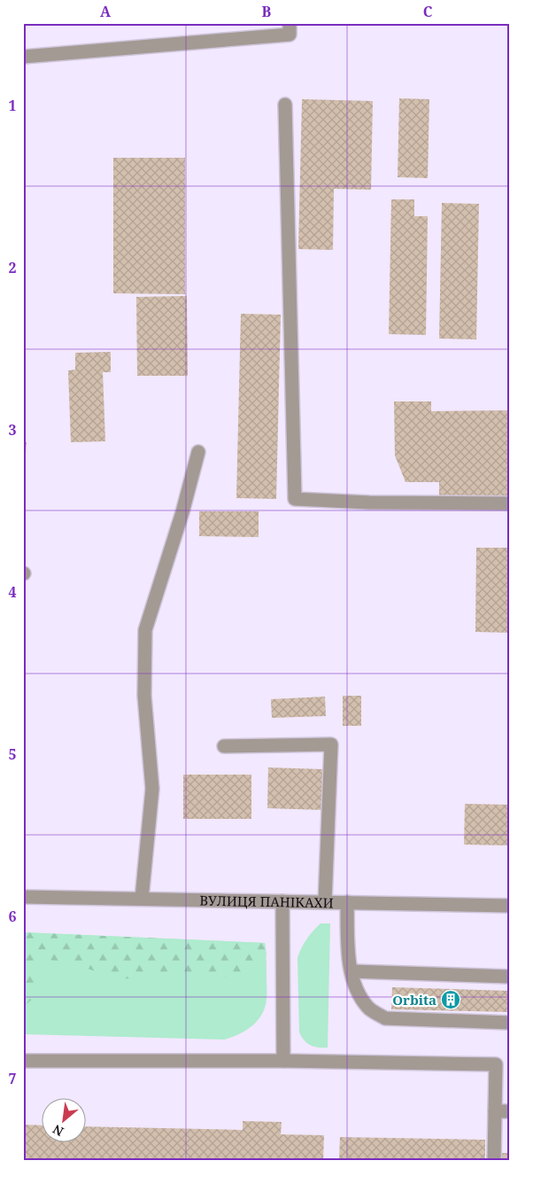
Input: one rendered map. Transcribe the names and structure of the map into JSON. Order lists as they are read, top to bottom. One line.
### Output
{"streets":{"street":["ВУЛИЦЯ ПАНІКАХИ"]},"places":{"building":["Orbita"]},"north":"bottom left","grid":{"columns":["A","B","C"],"rows":["1","2","3","4","5","6","7"]}}
